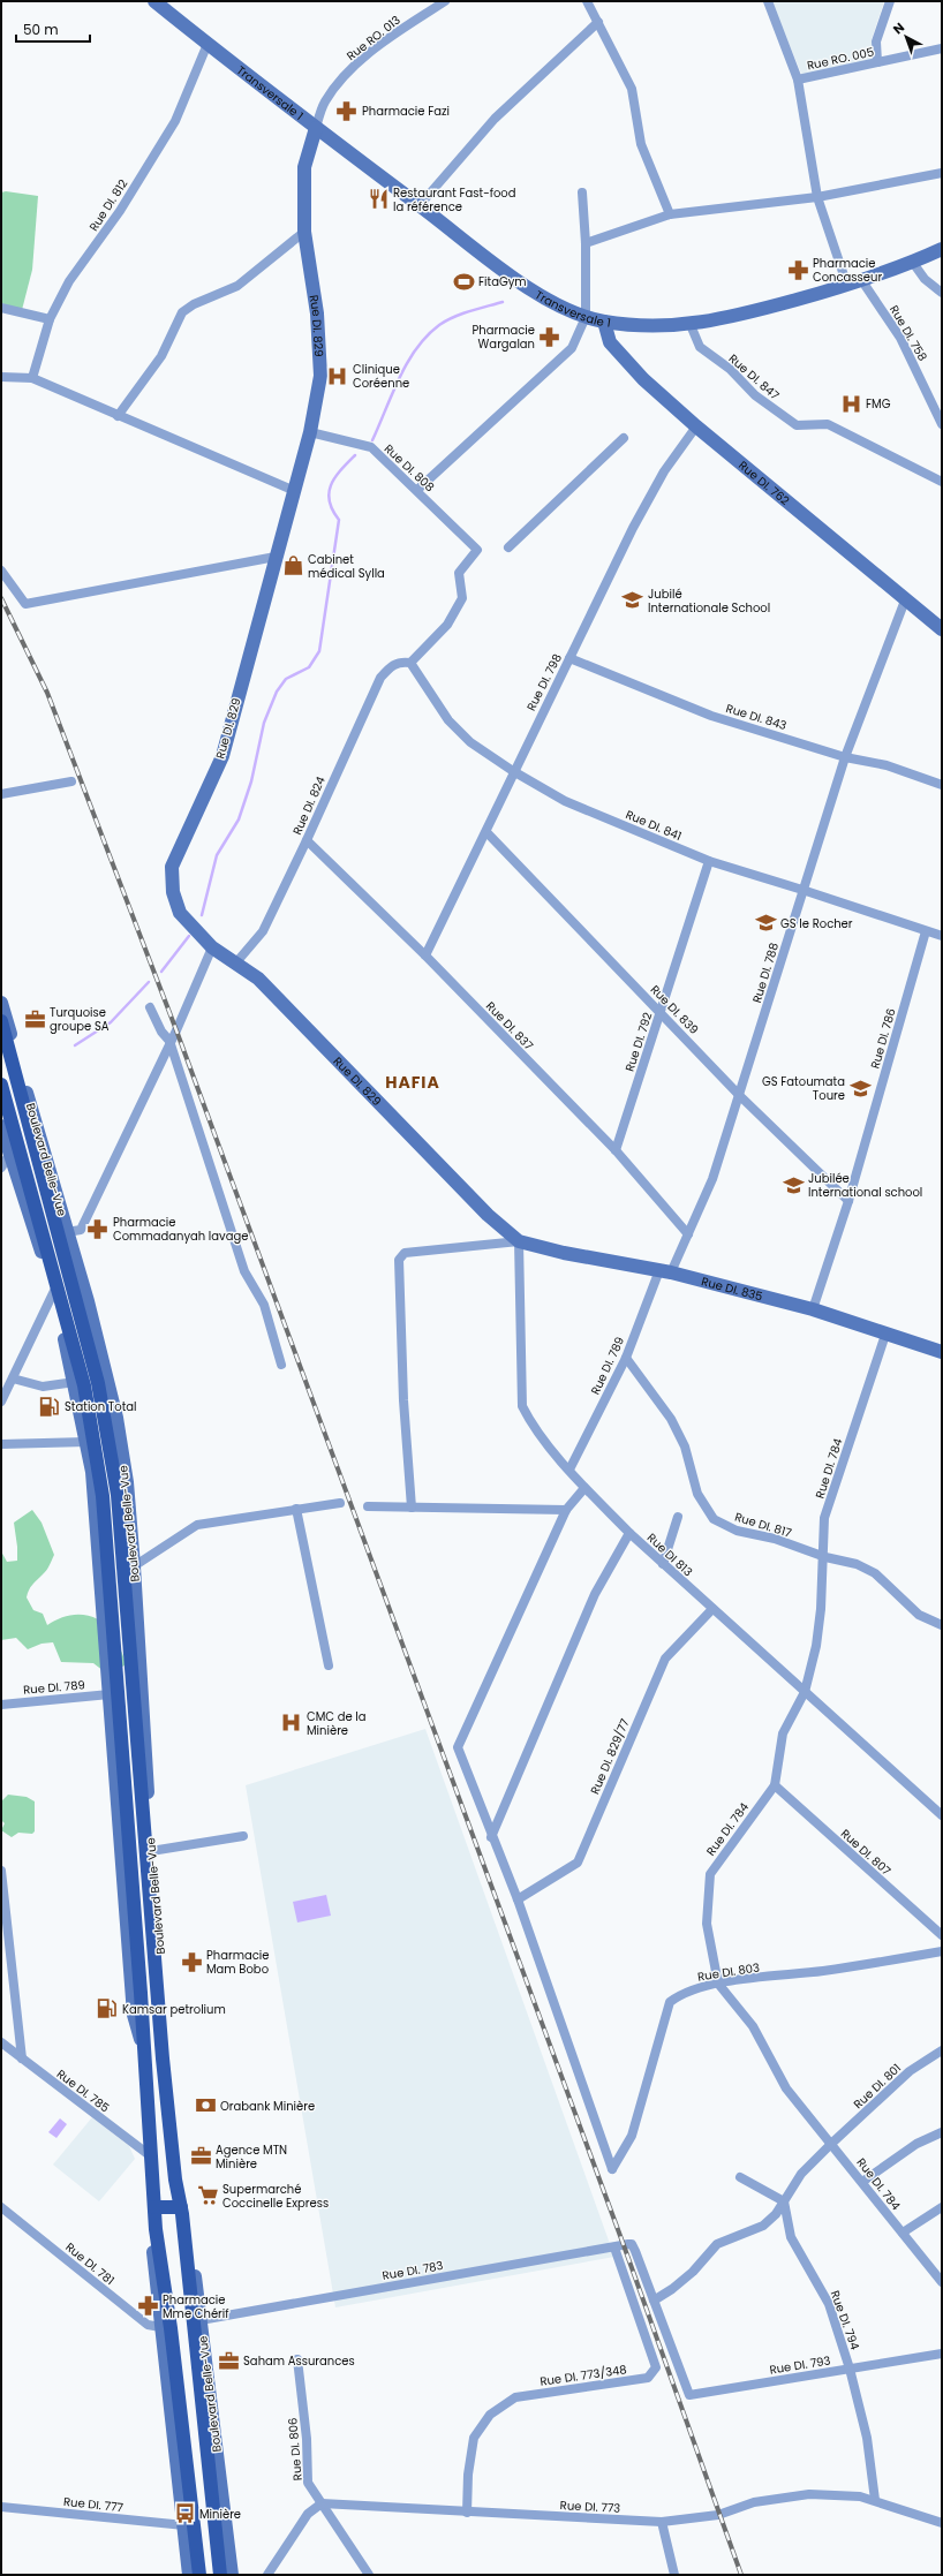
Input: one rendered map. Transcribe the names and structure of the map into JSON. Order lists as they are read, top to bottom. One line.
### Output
{"streets":{"main road":["Boulevard Belle-Vue"],"street":["Rue RO. 013","Rue RO. 005","Transversale 1","Rue DI. 812","Rue DI. 829","Rue DI. 758","Rue DI. 847","Rue DI. 808","Rue DI. 762","Rue DI. 798","Rue DI. 843","Rue DI. 824","Rue DI. 841","Rue DI. 788","Rue DI. 839","Rue DI. 837","Rue DI. 786","Rue DI. 792","Rue DI. 835","Rue DI. 789","Rue DI. 784","Rue DI. 817","Rue DI 813","Rue DI. 829/77","Rue DI. 807","Rue DI. 803","Rue DI. 801","Rue DI. 785","Rue DI. 781","Rue DI. 783","Rue DI. 794","Rue DI. 793","Rue DI. 773/348","Rue DI. 806","Rue DI. 777","Rue DI. 773"]},"crossings":[["Rue RO. 013","Transversale 1"],["Rue RO. 013","Rue DI. 829"],["Transversale 1","Rue DI. 812"],["Transversale 1","Rue DI. 829"],["Transversale 1","Rue DI. 758"],["Transversale 1","Rue DI. 847"],["Transversale 1","Rue DI. 762"],["Rue DI. 829","Rue DI. 808"],["Rue DI. 829","Rue DI. 824"],["Rue DI. 829","Rue DI. 835"],["Rue DI. 829","Rue DI 813"],["Rue DI. 808","Rue DI. 824"],["Rue DI. 762","Rue DI. 798"],["Rue DI. 762","Rue DI. 788"],["Rue DI. 798","Rue DI. 843"],["Rue DI. 798","Rue DI. 841"],["Rue DI. 798","Rue DI. 839"],["Rue DI. 798","Rue DI. 837"],["Rue DI. 843","Rue DI. 788"],["Rue DI. 824","Rue DI. 841"],["Rue DI. 824","Rue DI. 837"],["Rue DI. 841","Rue DI. 788"],["Rue DI. 841","Rue DI. 786"],["Rue DI. 841","Rue DI. 792"],["Rue DI. 788","Rue DI. 839"],["Rue DI. 788","Rue DI. 837"],["Rue DI. 788","Rue DI. 835"],["Rue DI. 788","Rue DI. 789"],["Rue DI. 839","Rue DI. 786"],["Rue DI. 839","Rue DI. 792"],["Rue DI. 837","Rue DI. 792"],["Rue DI. 786","Rue DI. 835"],["Boulevard Belle-Vue","Rue DI. 789"],["Boulevard Belle-Vue","Rue DI. 785"],["Boulevard Belle-Vue","Rue DI. 781"],["Boulevard Belle-Vue","Rue DI. 783"],["Boulevard Belle-Vue","Rue DI. 777"],["Rue DI. 835","Rue DI. 789"],["Rue DI. 835","Rue DI. 784"],["Rue DI. 835","Rue DI 813"],["Rue DI. 789","Rue DI. 817"],["Rue DI. 789","Rue DI 813"],["Rue DI. 784","Rue DI. 817"],["Rue DI. 784","Rue DI 813"],["Rue DI. 784","Rue DI. 807"],["Rue DI. 784","Rue DI. 803"],["Rue DI. 784","Rue DI. 801"],["Rue DI 813","Rue DI. 829/77"],["Rue DI. 829/77","Rue DI. 803"],["Rue DI. 783","Rue DI. 793"],["Rue DI. 783","Rue DI. 773/348"],["Rue DI. 794","Rue DI. 793"],["Rue DI. 794","Rue DI. 773"],["Rue DI. 773/348","Rue DI. 773"],["Rue DI. 806","Rue DI. 773"]],"districts":["HAFIA"],"places":{"pharmacy":["Pharmacie Fazi","Pharmacie Concasseur","Pharmacie Wargalan","Pharmacie Commadanyah lavage","Pharmacie Mam Bobo","Pharmacie Mme Chérif"],"restaurant":["Restaurant Fast-food la référence"],"sports":["FitaGym"],"hospital":["Clinique Coréenne","FMG","CMC de la Minière"],"shop":["Cabinet médical Sylla"],"school or university":["Jubilé Internationale School","GS le Rocher","GS Fatoumata Toure","Jubilée International school"],"office":["Turquoise groupe SA","Agence MTN Minière","Saham Assurances"],"fuel station":["Station Total","Kamsar petrolium"],"bank":["Orabank Minière"],"supermarket":["Supermarché Coccinelle Express"],"bus stop":["Minière"]},"scale_bar":"50 m","north":"top left"}
